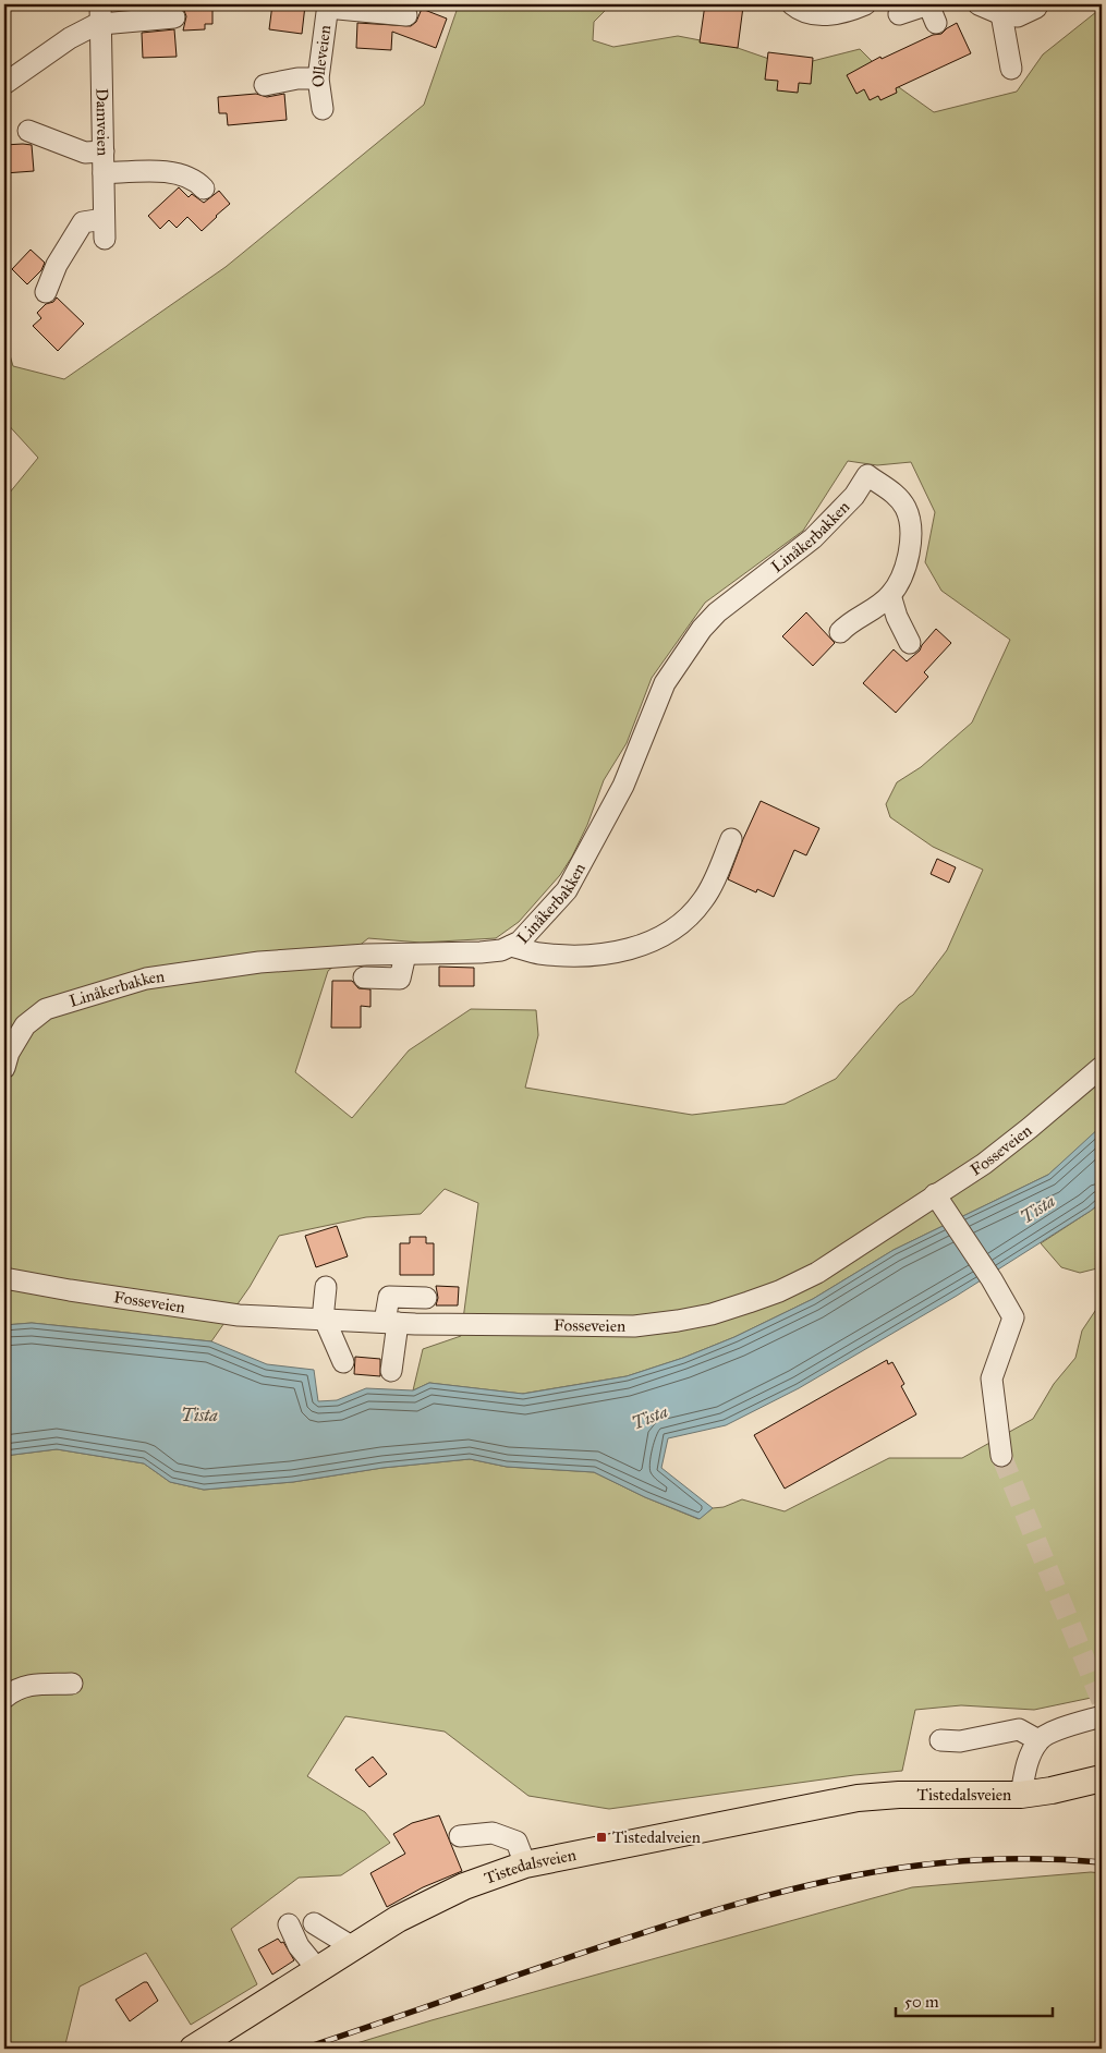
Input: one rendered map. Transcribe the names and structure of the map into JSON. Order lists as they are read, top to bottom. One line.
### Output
{"streets":{"main road":["Tistedalsveien"],"street":["Olleveien","Damveien","Linåkerbakken","Fosseveien"]},"water":["Tista"],"places":{"transit":["Tistedalveien"]},"scale_bar":"50 m"}
